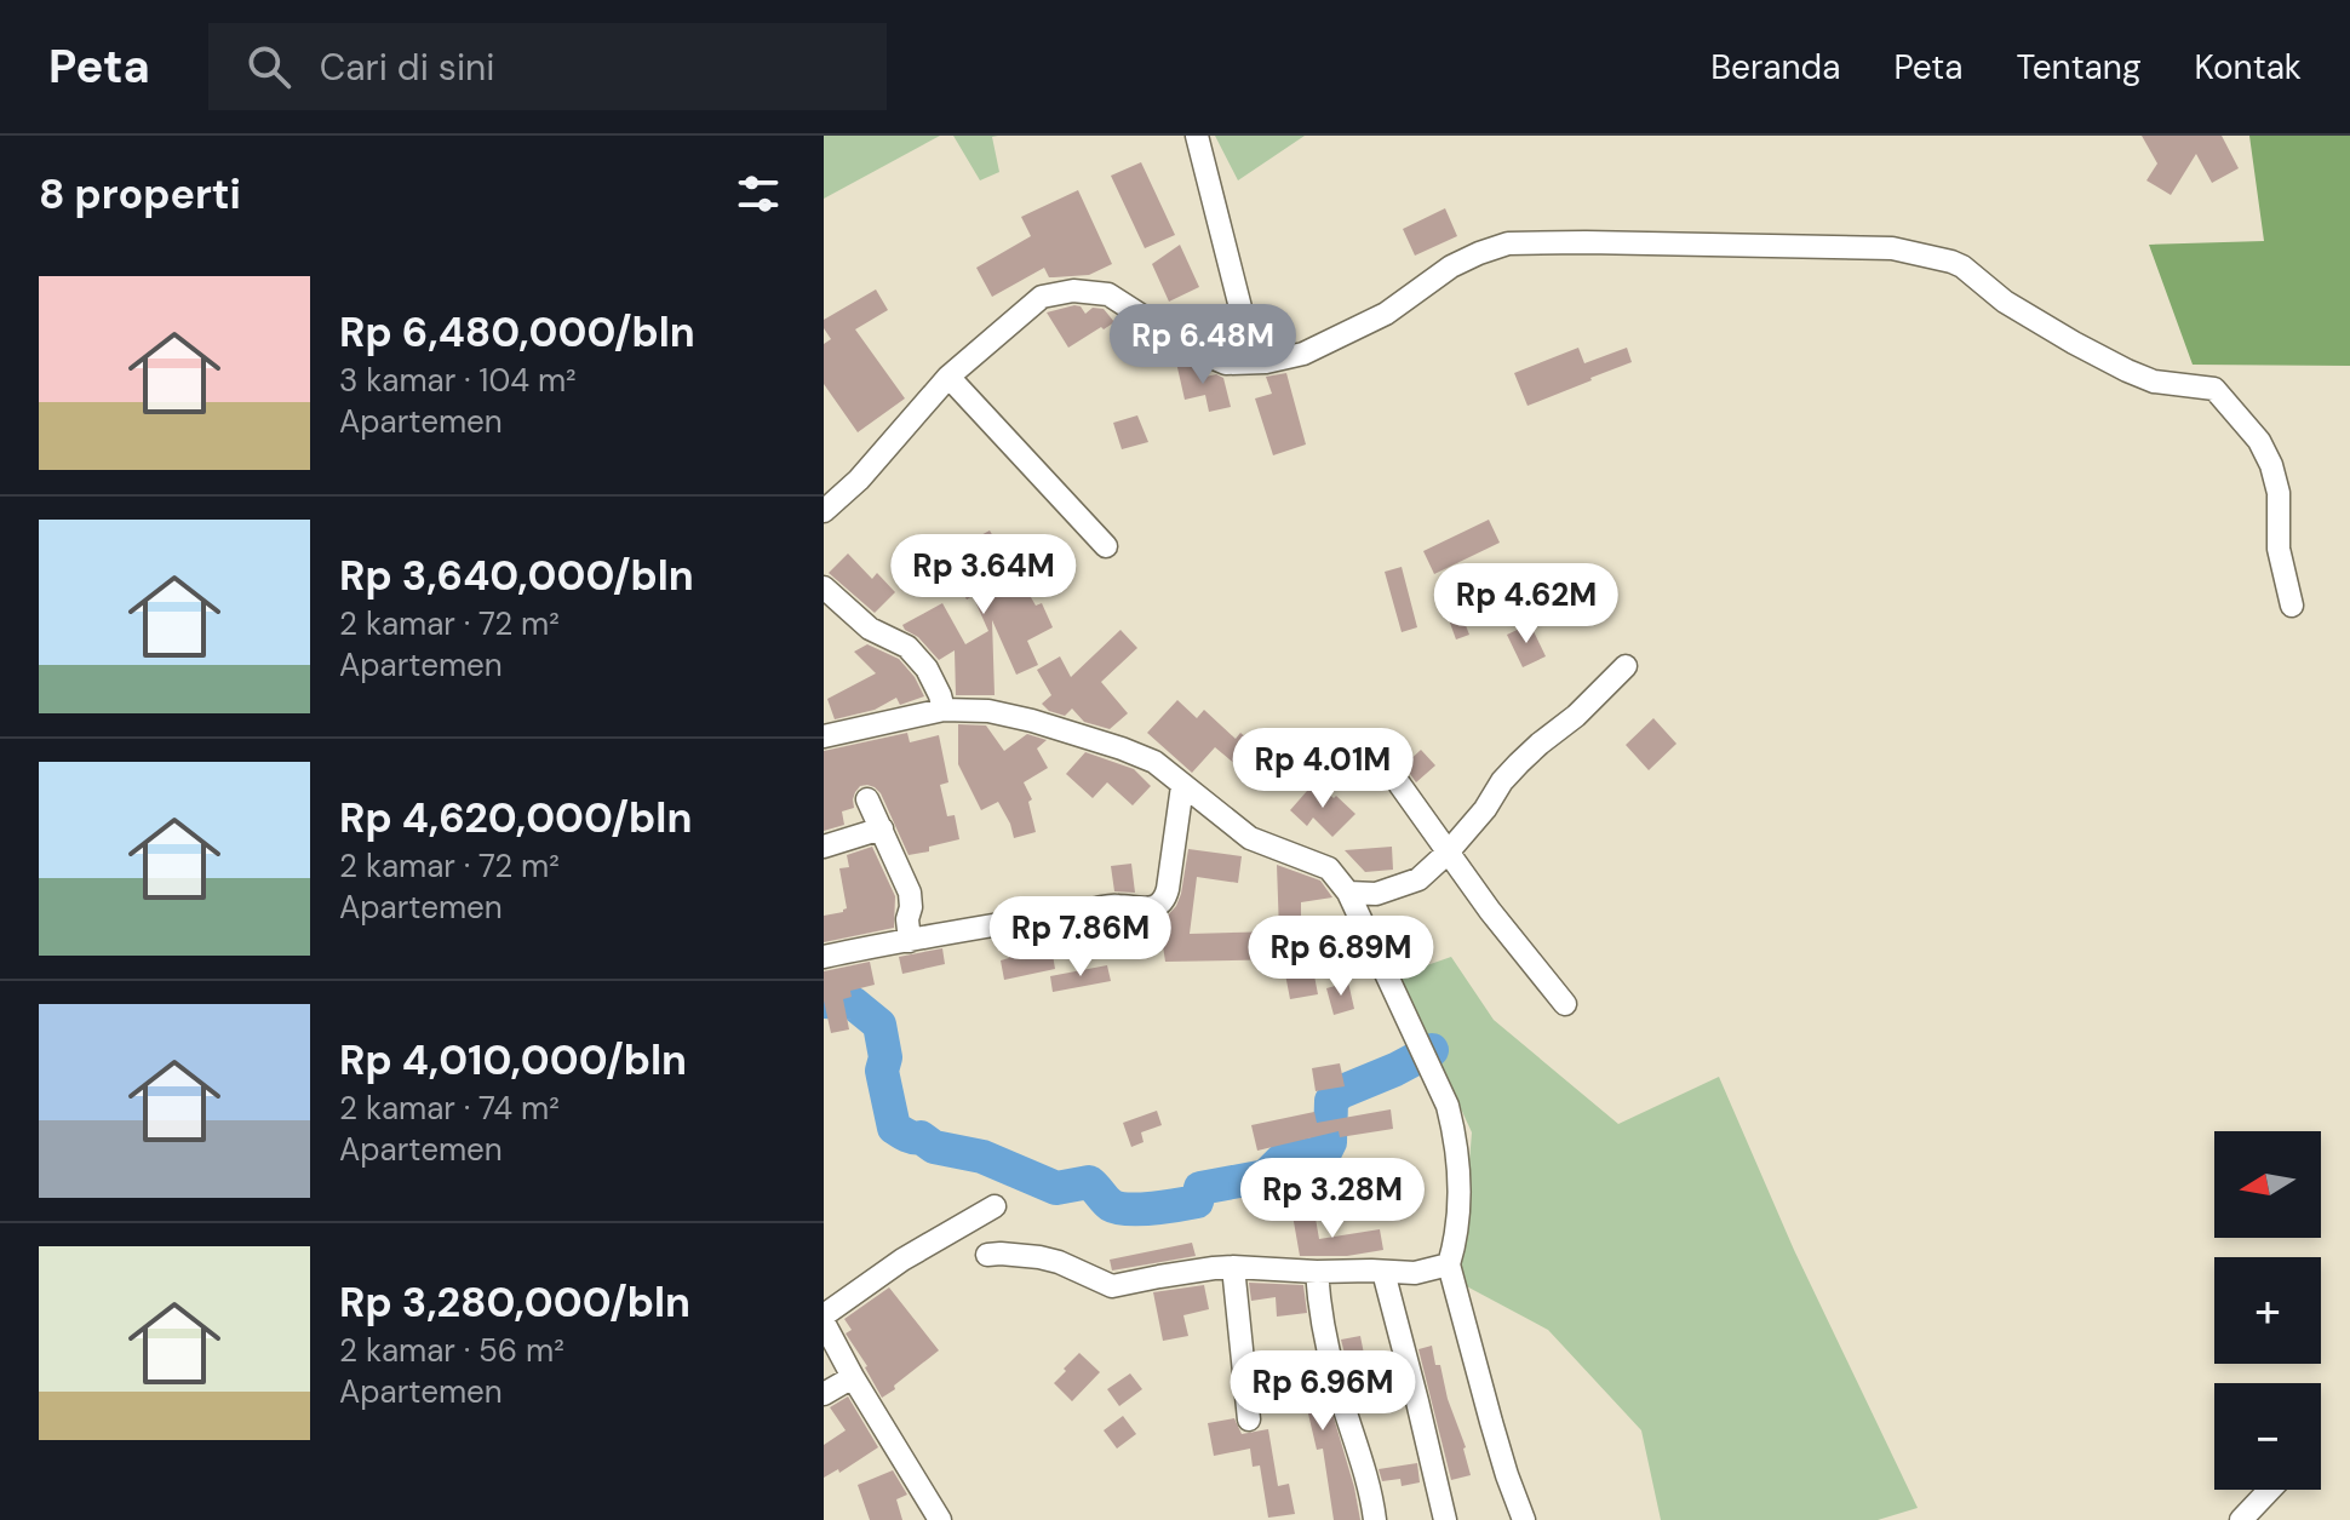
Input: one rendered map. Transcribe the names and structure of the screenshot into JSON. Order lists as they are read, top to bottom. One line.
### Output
{"north":"left","page":{"header":"Peta","search":"Cari di sini","nav":["Beranda","Peta","Tentang","Kontak"],"heading":"8 properti","list":[{"name":"Rp 6,480,000/bln","note":"3 kamar · 104 m² · Apartemen"},{"name":"Rp 3,640,000/bln","note":"2 kamar · 72 m² · Apartemen"},{"name":"Rp 4,620,000/bln","note":"2 kamar · 72 m² · Apartemen"},{"name":"Rp 4,010,000/bln","note":"2 kamar · 74 m² · Apartemen"},{"name":"Rp 3,280,000/bln","note":"2 kamar · 56 m² · Apartemen"}],"price":["Rp 6.48M","Rp 3.64M","Rp 4.62M","Rp 4.01M","Rp 7.86M","Rp 6.89M","Rp 3.28M","Rp 6.96M"],"map_buttons":["+","−"]}}
